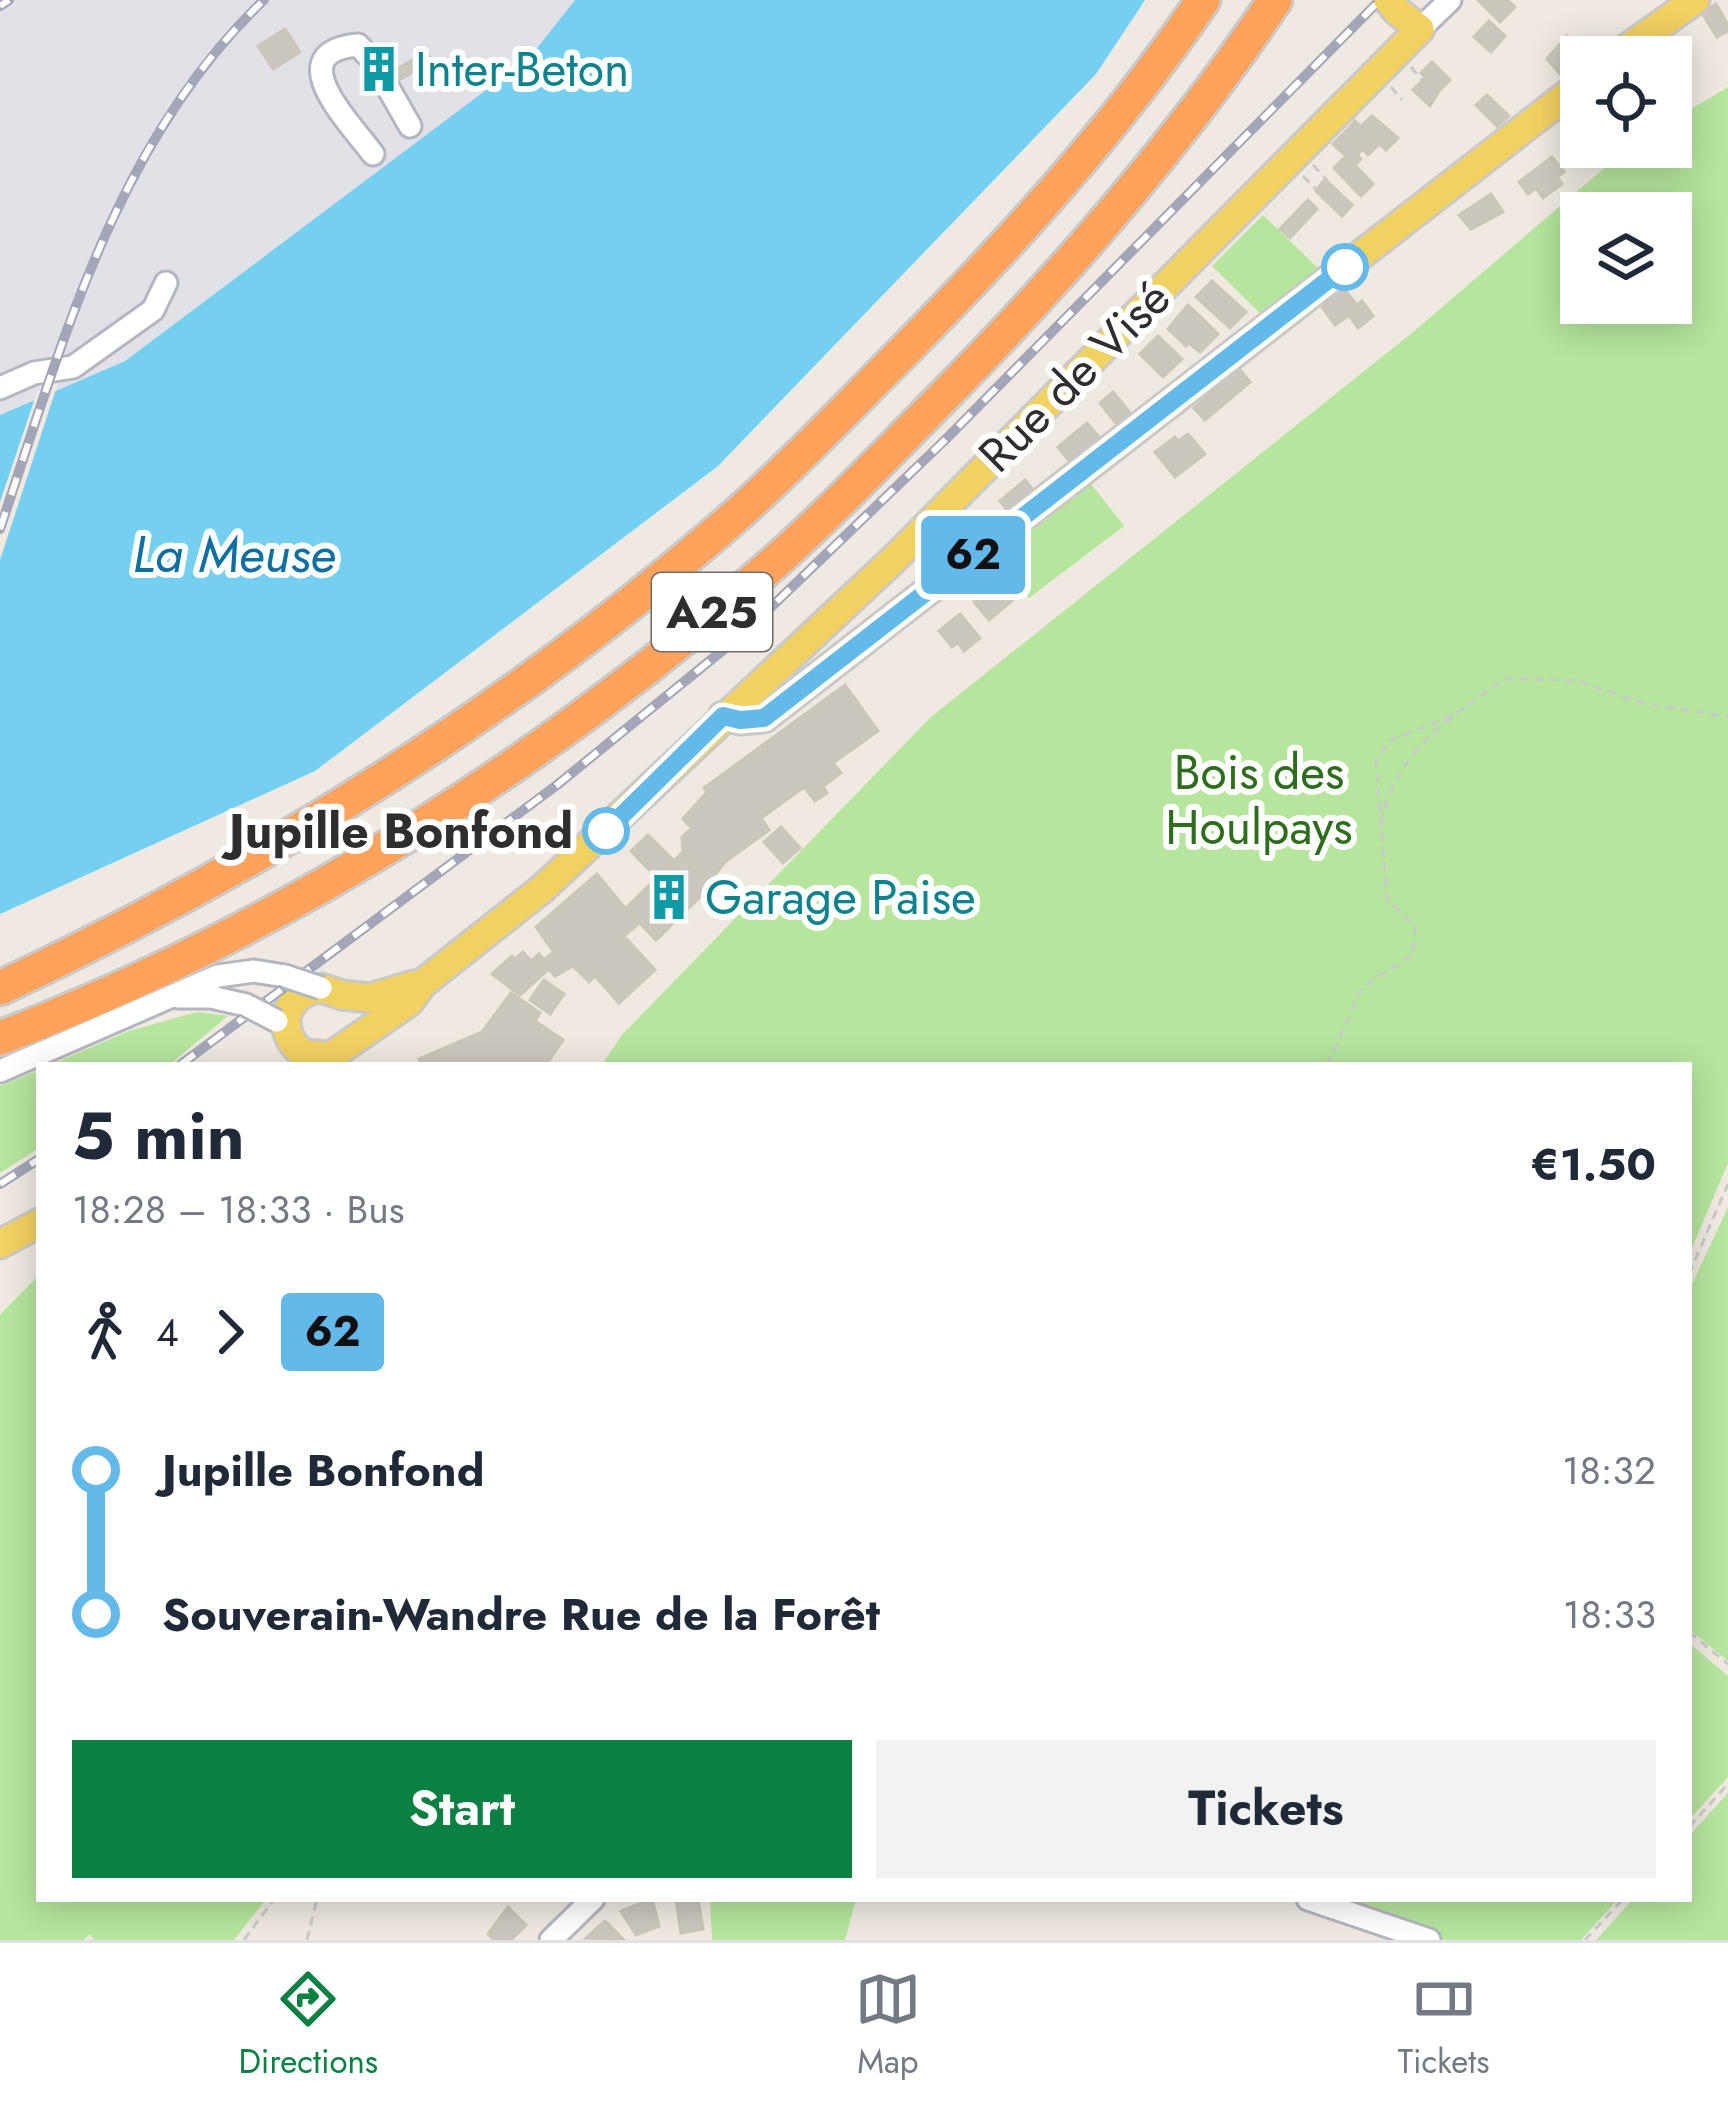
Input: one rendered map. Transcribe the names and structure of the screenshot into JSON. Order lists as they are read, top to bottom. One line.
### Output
{"streets":{"highway":["A25"],"main road":["Rue de Visé"]},"water":["La Meuse"],"parks":["Bois des Houlpays"],"places":{"building":["Inter-Beton","Garage Paise"],"other":["Jupille Bonfond"]},"lines":["bus line 62"],"page":{"on_map":"62","heading":["5 min","18:28 – 18:33 · Bus","€1.50"],"legs":["4","62"],"list":[{"name":"Jupille Bonfond","value":"18:32"},{"name":"Souverain-Wandre Rue de la Forêt","value":"18:33"}],"buttons":["Start","Tickets"],"tabs":["Directions","Map","Tickets"]}}
